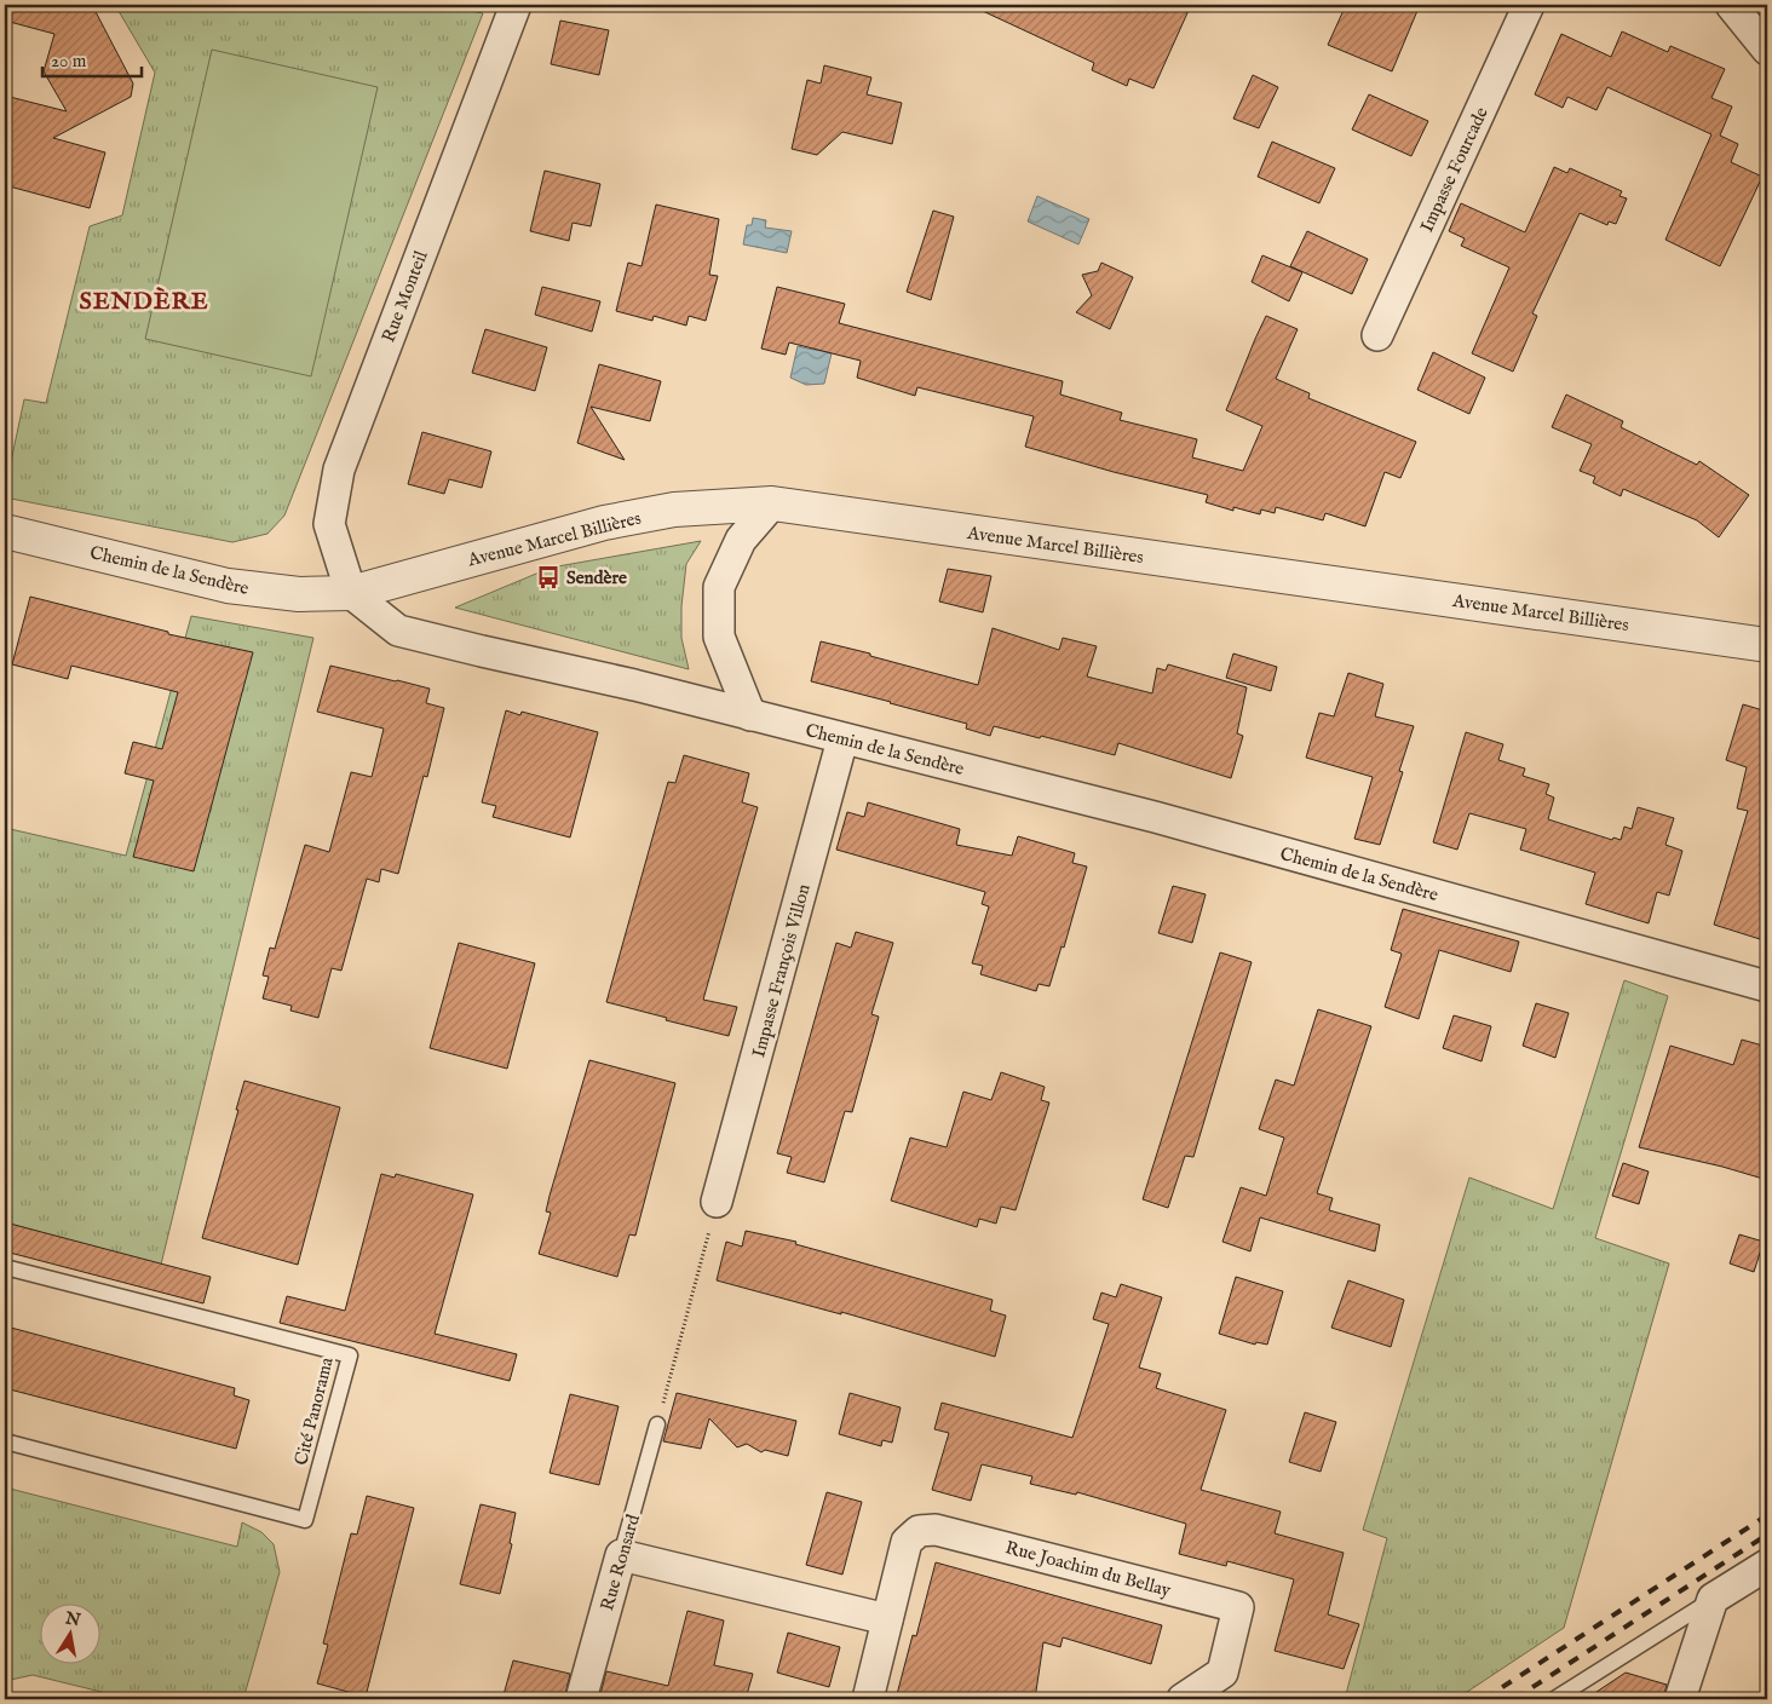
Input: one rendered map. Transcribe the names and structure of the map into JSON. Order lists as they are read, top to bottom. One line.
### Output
{"streets":{"street":["Impasse Fourcade","Rue Monteil","Avenue Marcel Billières","Chemin de la Sendère","Impasse François Villon","Rue Ronsard","Rue Joachim du Bellay"],"lane":["Cité Panorama"]},"crossings":[["Rue Monteil","Avenue Marcel Billières"],["Rue Monteil","Chemin de la Sendère"],["Avenue Marcel Billières","Chemin de la Sendère"],["Chemin de la Sendère","Impasse François Villon"]],"districts":["SENDÈRE"],"places":{"bus stop":["Sendère"]},"scale_bar":"20 m","north":"top"}
